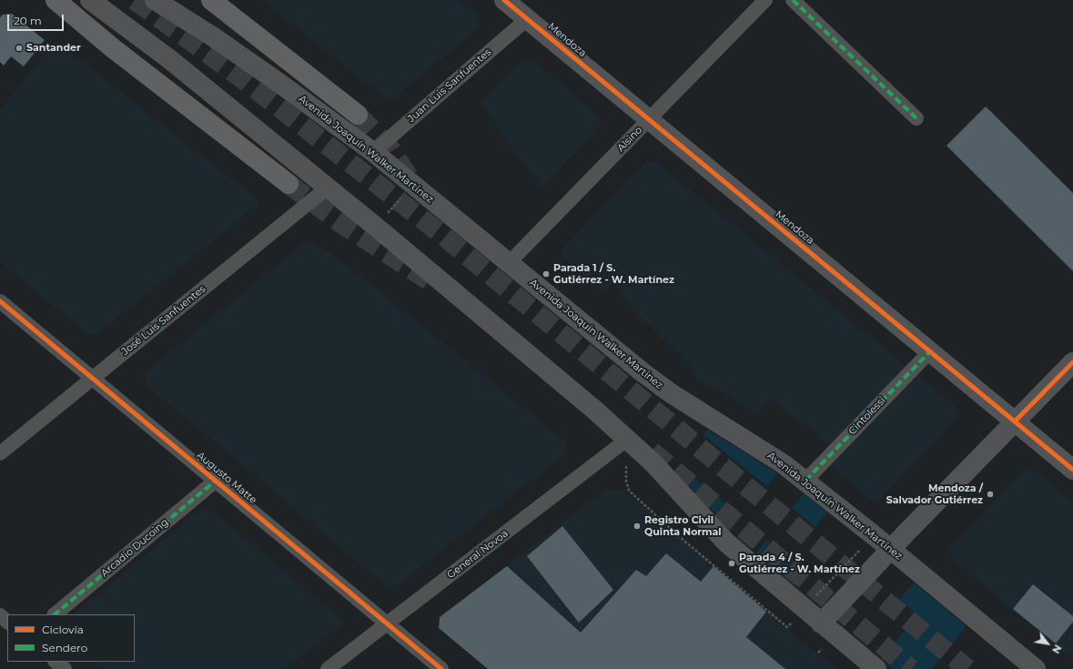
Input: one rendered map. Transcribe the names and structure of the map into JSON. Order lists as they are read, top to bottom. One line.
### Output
{"streets":{"main road":["Mendoza","Avenida Joaquín Walker Martínez"],"street":["Juan Luis Sanfuentes","Alsino","José Luis Sanfuentes","Cintolessi","Augusto Matte","Arcadio Ducoing","General Novoa"]},"crossings":[["Mendoza","Juan Luis Sanfuentes"],["Mendoza","Alsino"],["Mendoza","Cintolessi"],["Juan Luis Sanfuentes","Avenida Joaquín Walker Martínez"],["Alsino","Avenida Joaquín Walker Martínez"],["Avenida Joaquín Walker Martínez","Cintolessi"],["José Luis Sanfuentes","Augusto Matte"],["Augusto Matte","Arcadio Ducoing"],["Augusto Matte","General Novoa"]],"places":["Santander","Parada 1 / S. Gutiérrez - W. Martínez","Mendoza / Salvador Gutiérrez","Registro Civil Quinta Normal","Parada 4 / S. Gutiérrez - W. Martínez"],"legend":["Ciclovía","Sendero"],"scale_bar":"20 m","north":"bottom right"}
